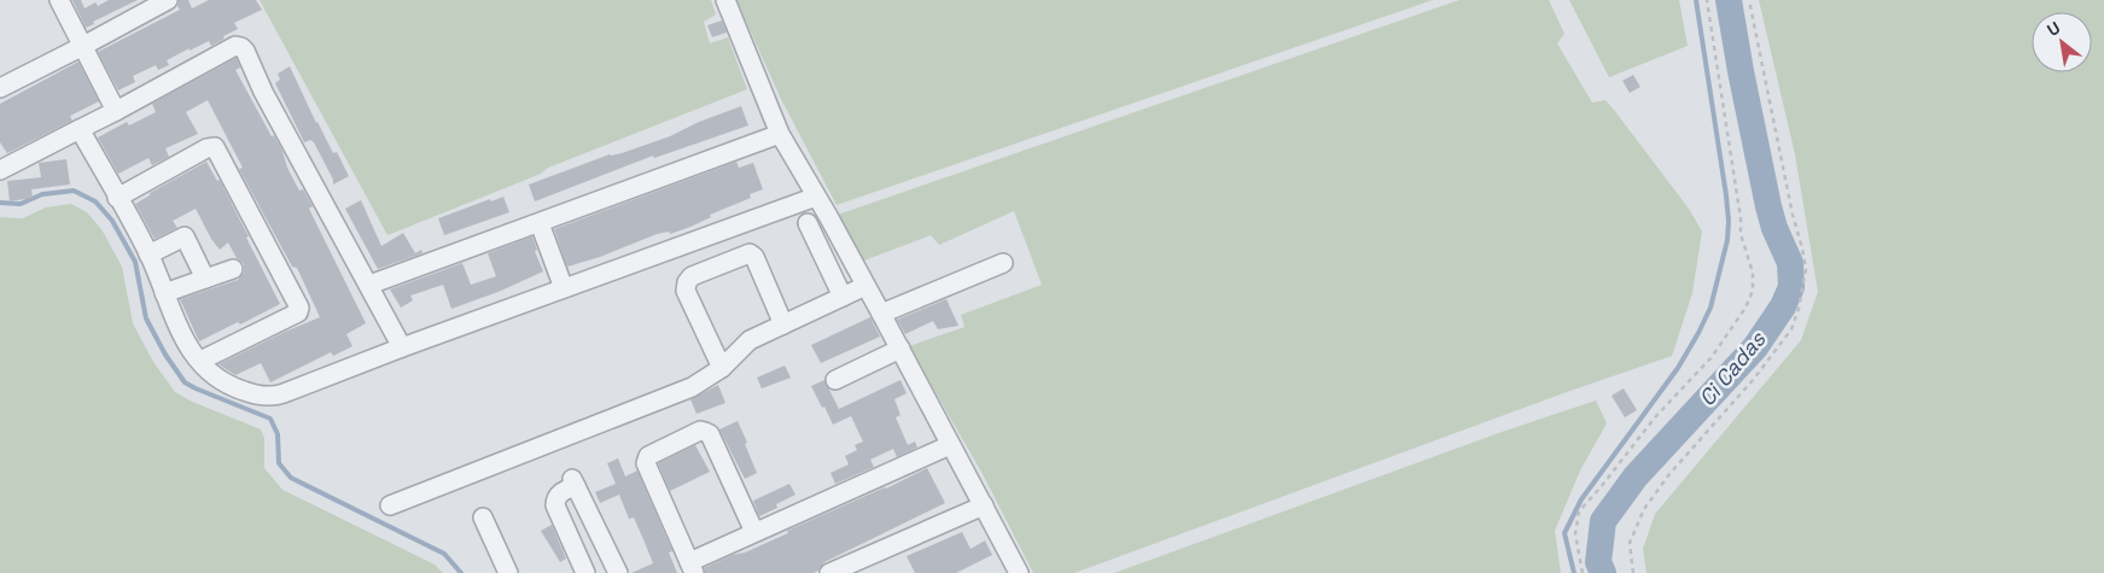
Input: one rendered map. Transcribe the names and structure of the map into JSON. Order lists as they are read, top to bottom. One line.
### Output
{"water":["Ci Cadas"],"north":"top left"}
